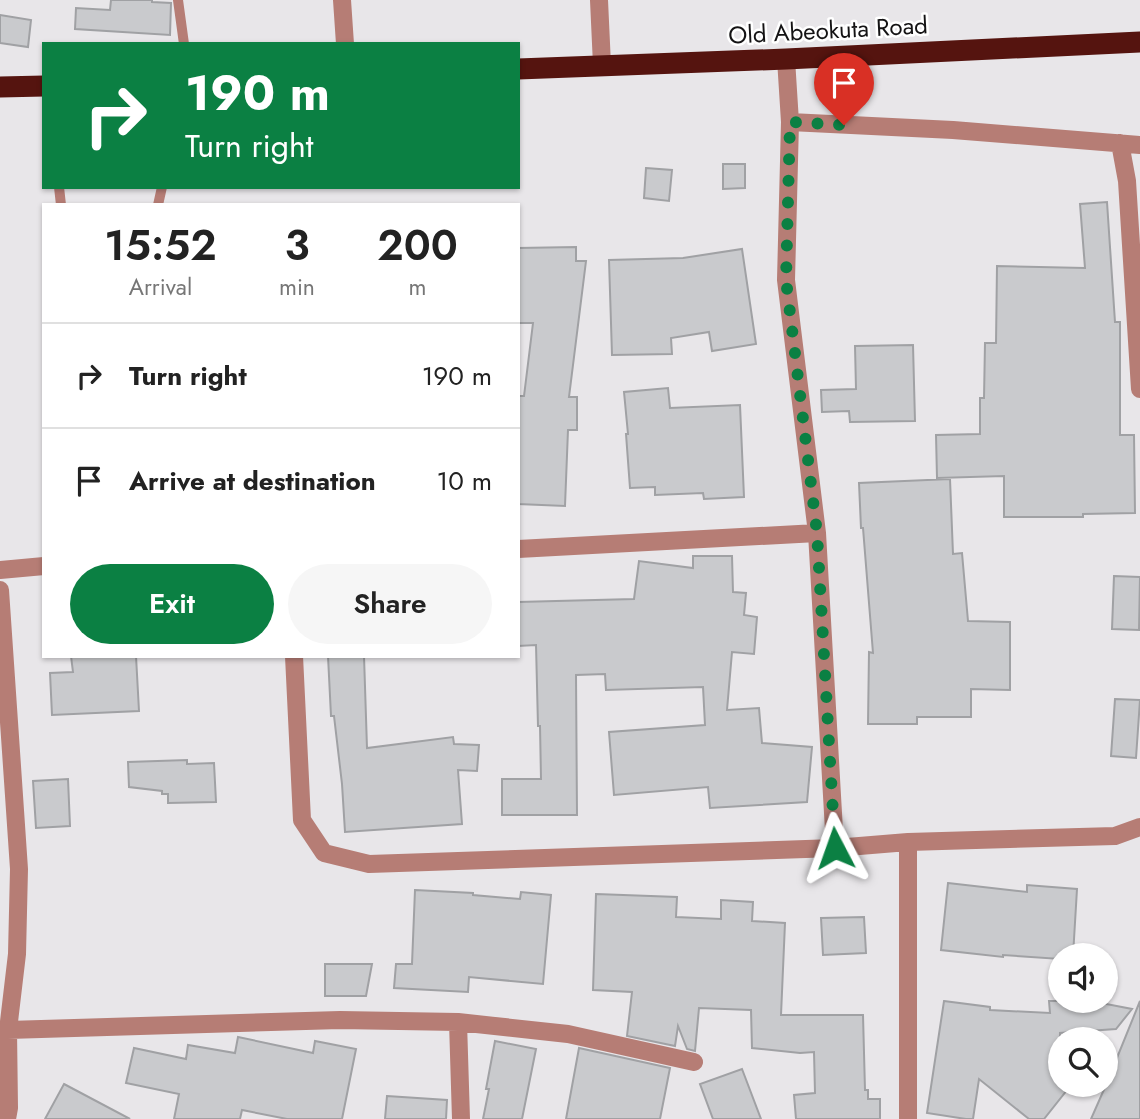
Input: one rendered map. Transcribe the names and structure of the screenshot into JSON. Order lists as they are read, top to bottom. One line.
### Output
{"streets":{"highway":["Old Abeokuta Road"]},"page":{"turn":["190 m","Turn right"],"eta":["15:52","Arrival","3","min","200","m"],"list":[{"name":"Turn right","value":"190 m"},{"name":"Arrive at destination","value":"10 m"}],"buttons":["Exit","Share"]}}
